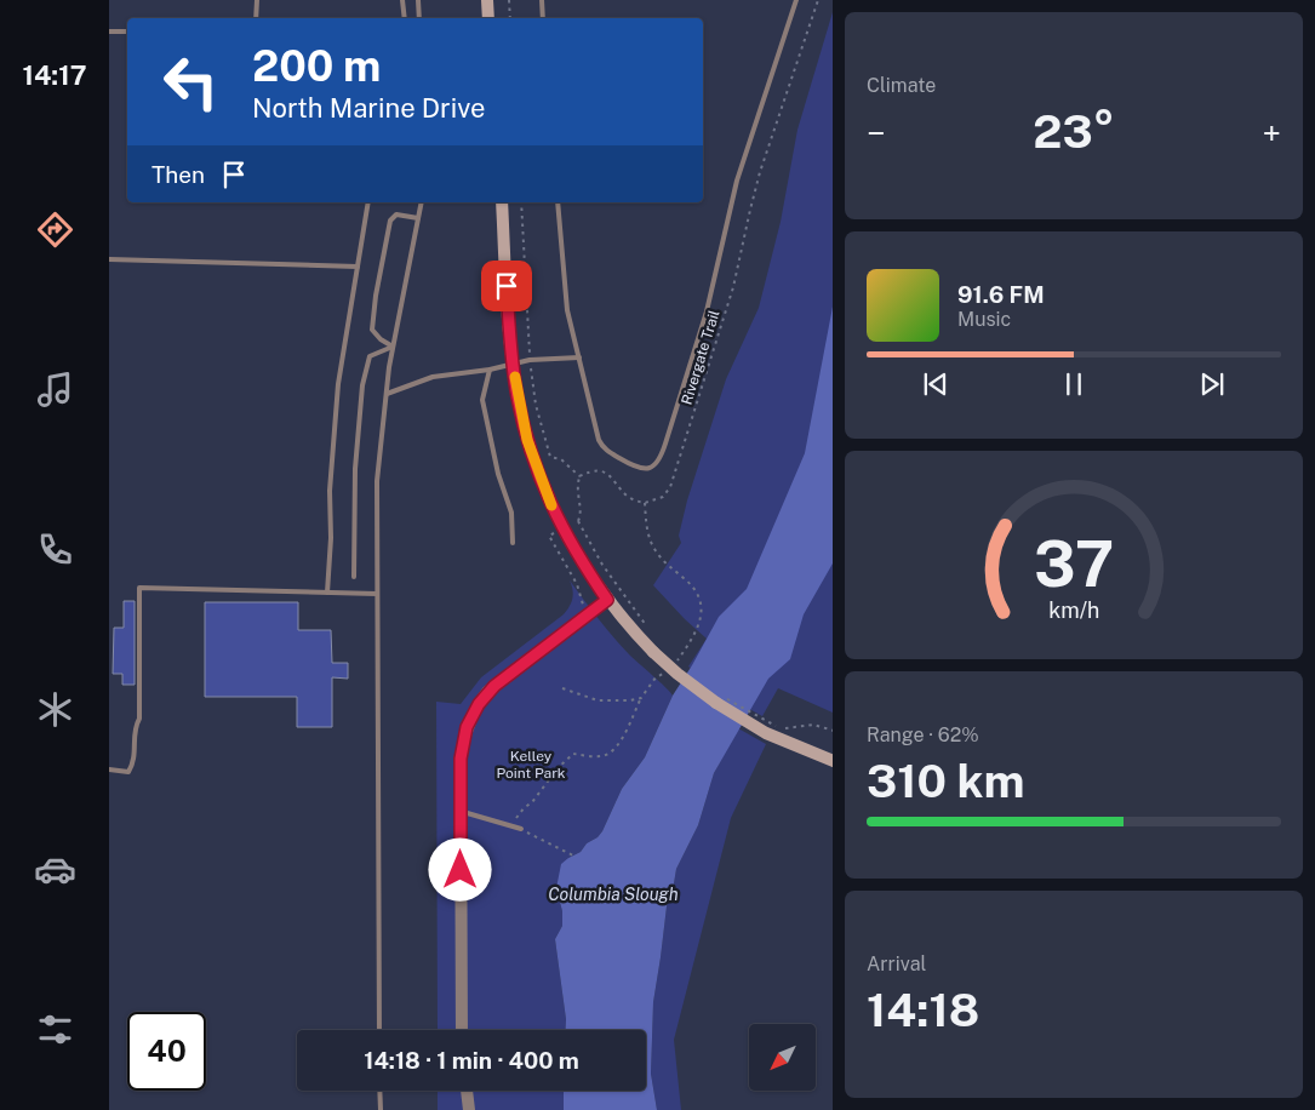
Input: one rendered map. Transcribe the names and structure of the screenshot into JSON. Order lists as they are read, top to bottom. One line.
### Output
{"streets":{"path":["Rivergate Trail"]},"water":["Columbia Slough"],"parks":["Kelley Point Park"],"north":"bottom left","page":{"tabs":"14:17","tile":["Climate",["Range · 62%","310 km"],["Arrival","14:18"]],"turn":["200 m","North Marine Drive"],"heat":["−","23°","+"],"then":"Then","song":["91.6 FM","Music"],"limit":"40","trip":"14:18 · 1 min · 400 m","gauge":["37","km/h"]}}
